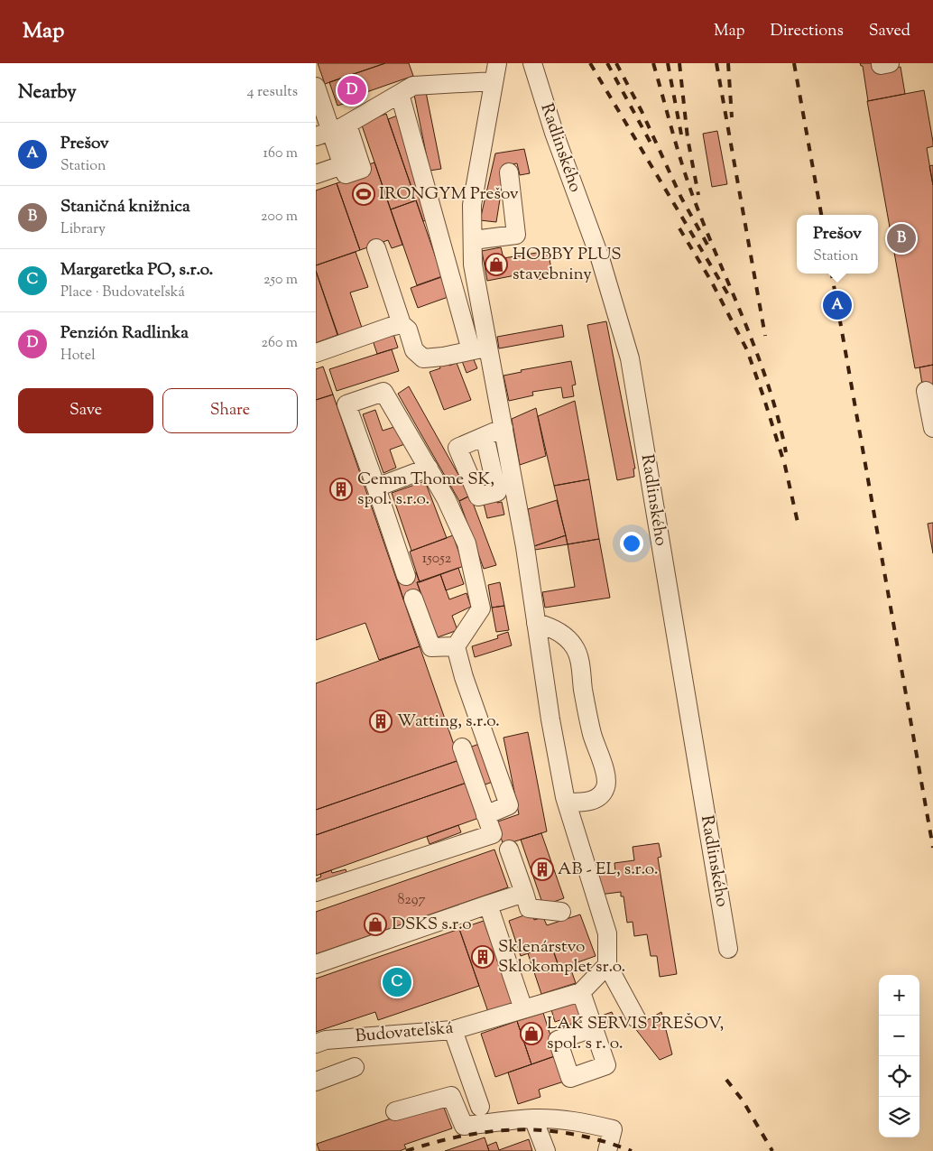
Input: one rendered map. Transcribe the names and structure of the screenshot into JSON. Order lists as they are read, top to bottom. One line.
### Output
{"streets":{"street":["Radlinského","Budovateľská"]},"places":{"sports":["IRONGYM Prešov"],"shop":["HOBBY PLUS stavebniny","DSKS s.r.o","LAK SERVIS PREŠOV, spol. s r. o."],"building":["Cemm Thome SK, spol. s.r.o.","Watting, s.r.o.","AB - EL, s.r.o.","Sklenárstvo Sklokomplet sr.o."]},"house_numbers":["15052","8297"],"page":{"header":"Map","nav":["Map","Directions","Saved"],"heading":["Nearby","4 results"],"pins":["D","B","A","C"],"list":[{"mark":"A","name":"Prešov","note":"Station","value":"160 m"},{"mark":"B","name":"Staničná knižnica","note":"Library","value":"200 m"},{"mark":"C","name":"Margaretka PO, s.r.o.","note":"Place · Budovateľská","value":"250 m"},{"mark":"D","name":"Penzión Radlinka","note":"Hotel","value":"260 m"}],"popup":["Prešov","Station"],"buttons":["Save","Share"],"map_buttons":["+","−"]}}
